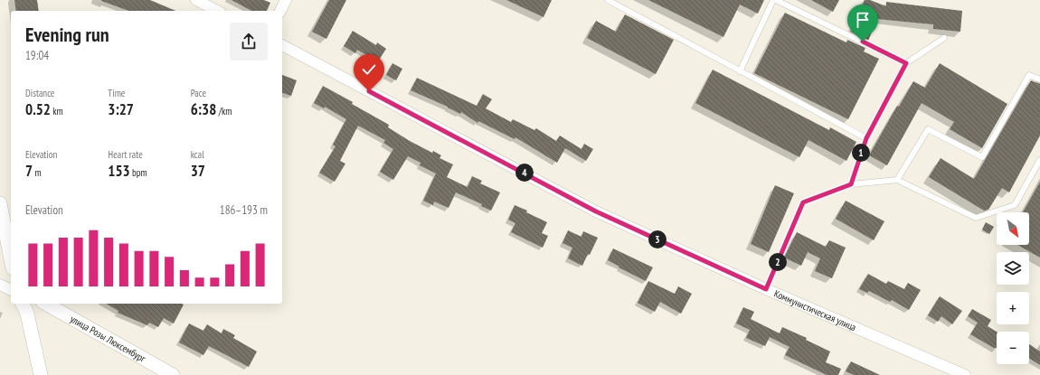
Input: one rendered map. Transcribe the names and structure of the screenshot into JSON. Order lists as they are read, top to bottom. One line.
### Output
{"streets":{"street":["Коммунистическая улица","улица Розы Люксембург"]},"north":"bottom right","page":{"heading":["Evening run","19:04"],"stats":[["Distance","0.52 km"],["Time","3:27"],["Pace","6:38 /km"],["Elevation","7 m"],["Heart rate","153 bpm"],["kcal","37"]],"pins":["1","4","3","2"],"chart":["Elevation","186–193 m"],"map_buttons":["+","−"]}}
